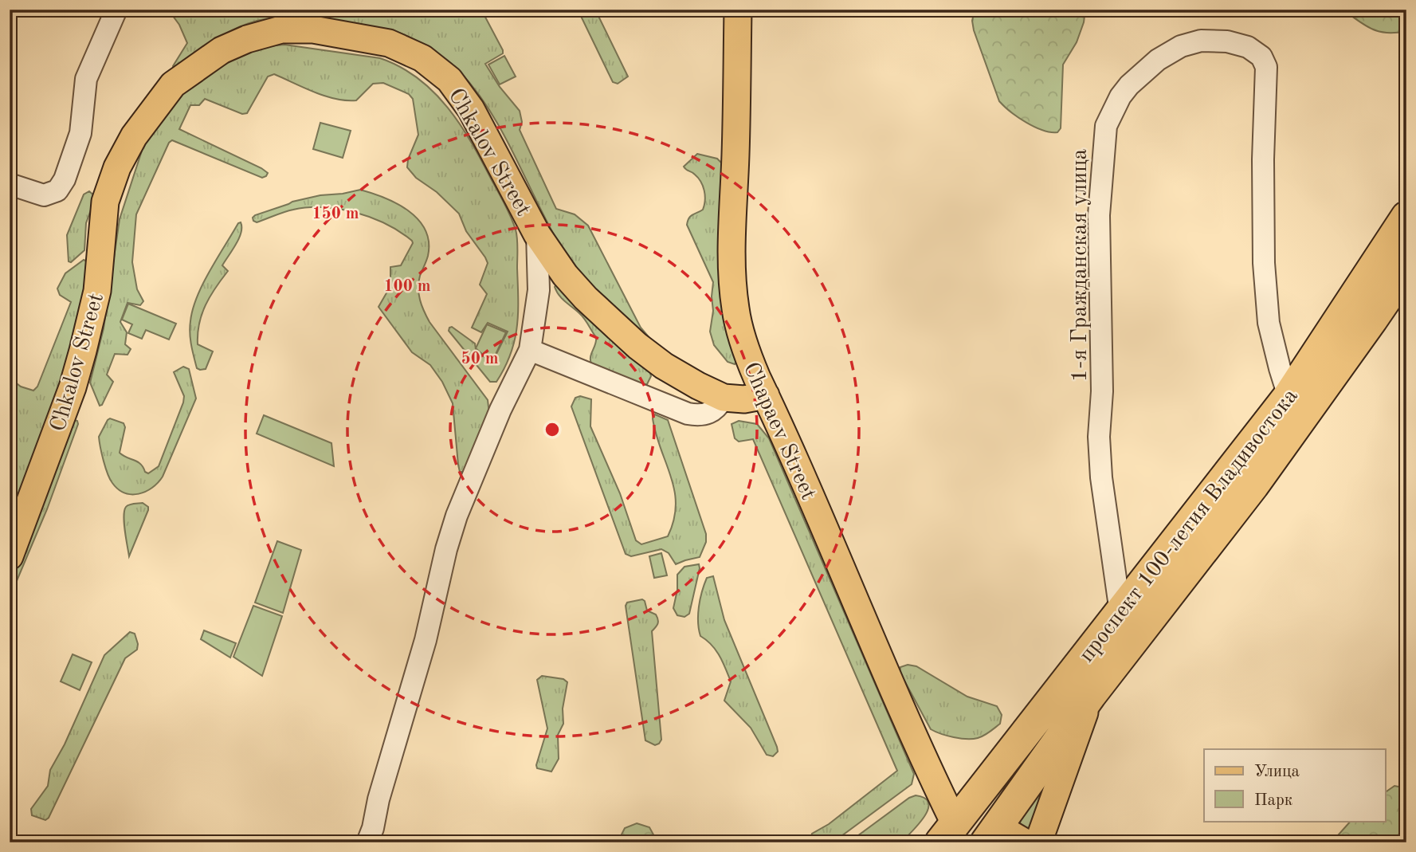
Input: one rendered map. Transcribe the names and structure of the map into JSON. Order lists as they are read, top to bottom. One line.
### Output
{"streets":{"highway":["проспект 100-летия Владивостока"],"main road":["Chkalov Street","Chapaev Street"],"street":["1-я Гражданская улица"]},"crossings":[["Chkalov Street","Chapaev Street"],["1-я Гражданская улица","проспект 100-летия Владивостока"],["Chapaev Street","проспект 100-летия Владивостока"]],"legend":["Улица","Парк"],"rings":["150 m","100 m","50 m"]}
